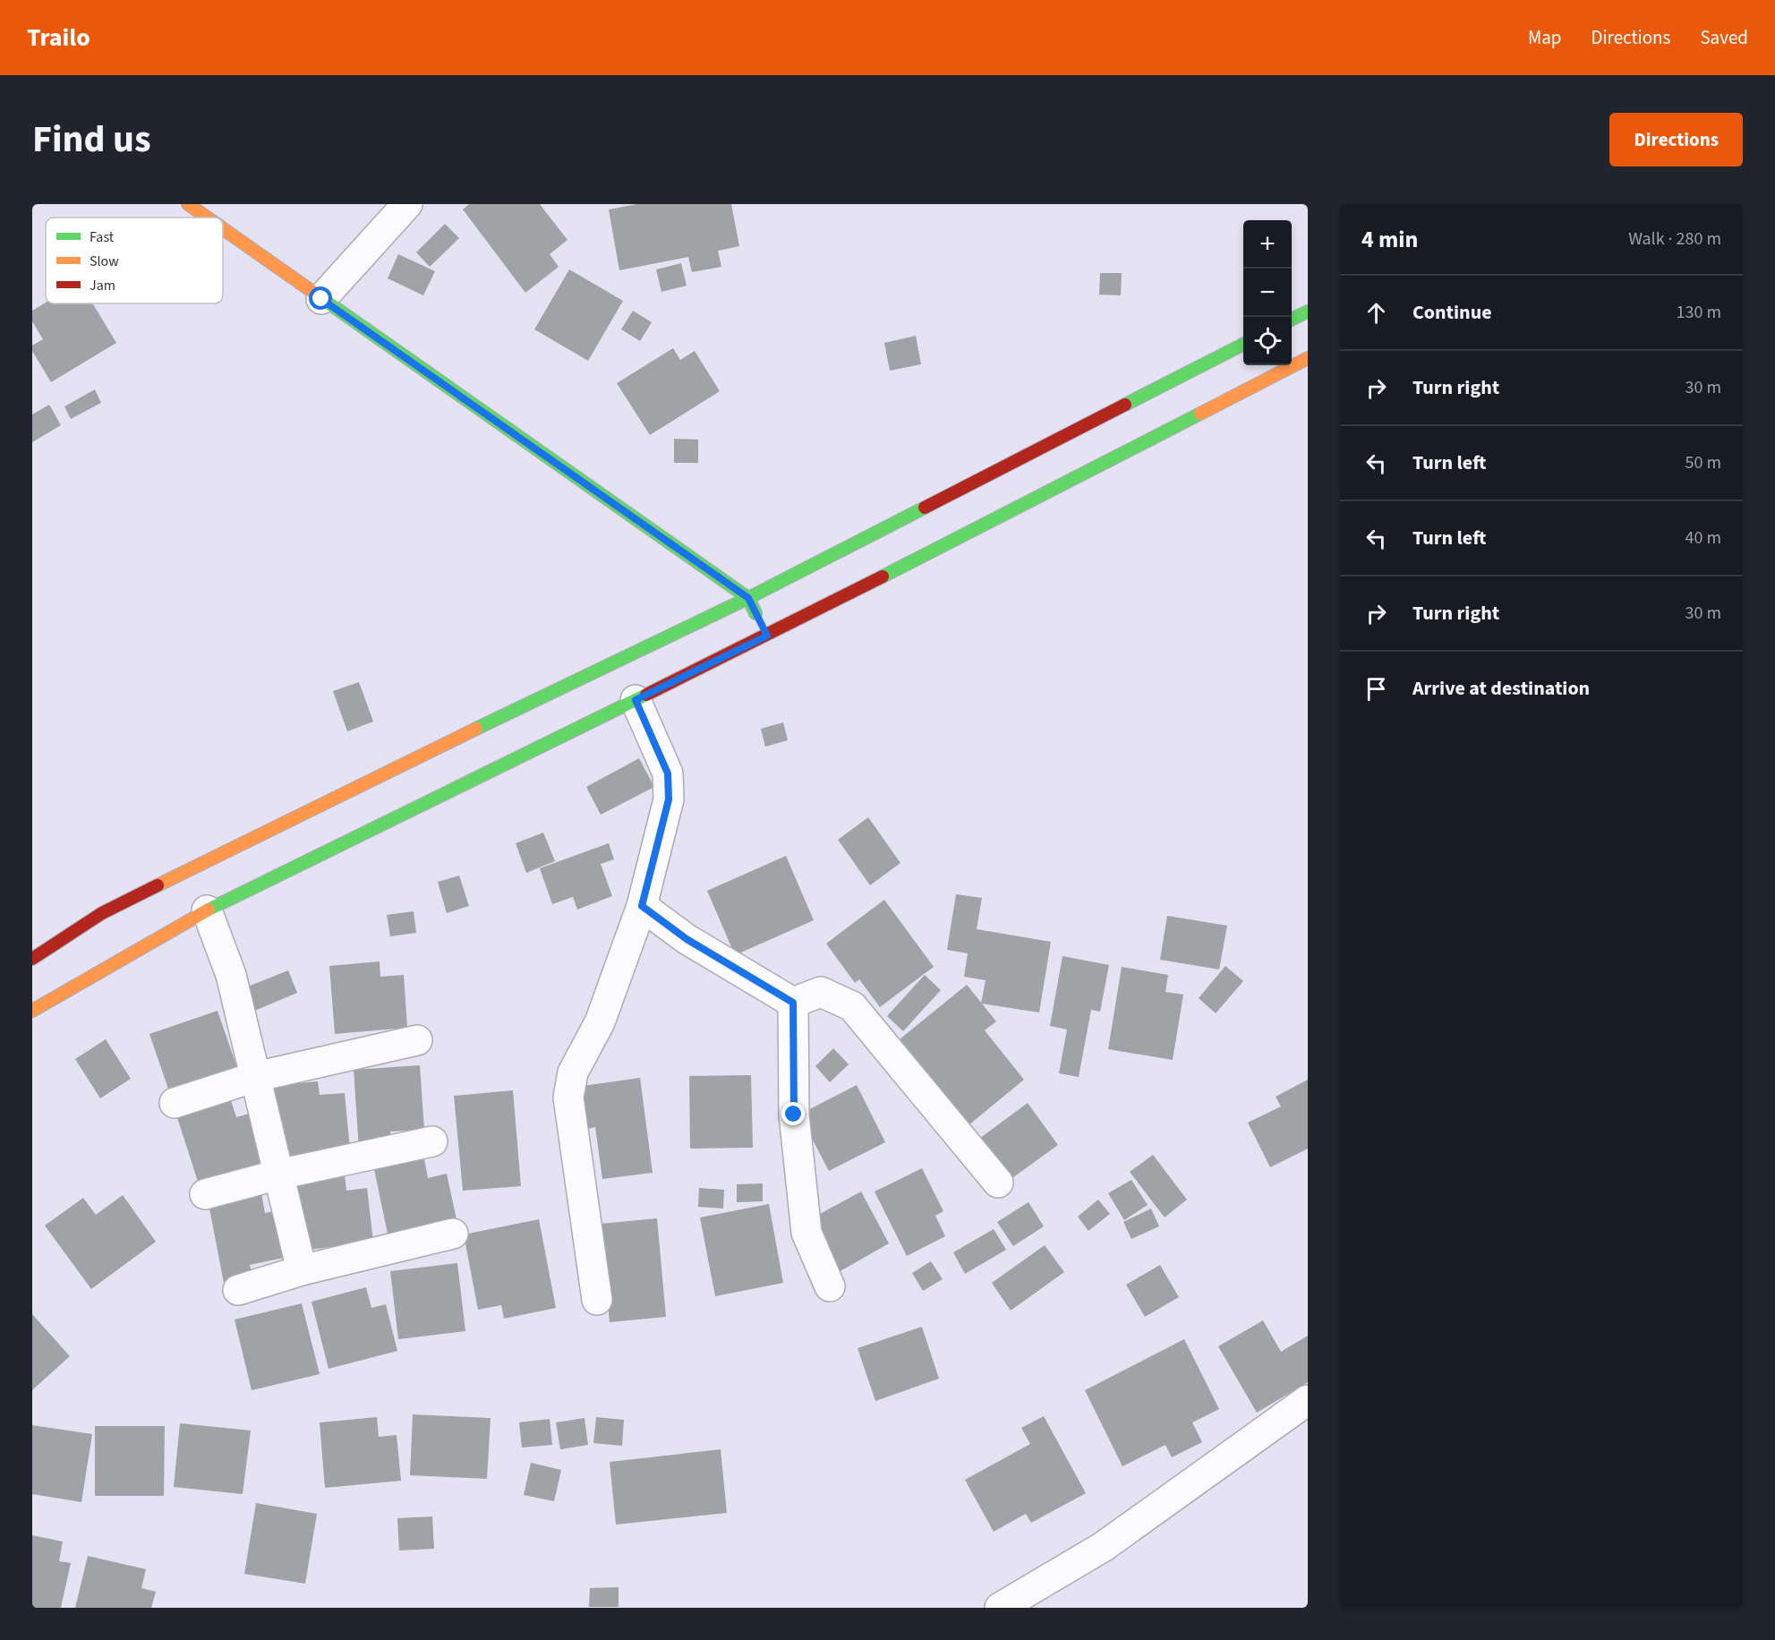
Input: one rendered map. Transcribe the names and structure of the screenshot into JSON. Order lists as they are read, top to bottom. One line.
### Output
{"legend":["Fast","Slow","Jam"],"page":{"header":"Trailo","nav":["Map","Directions","Saved"],"title":"Find us","buttons":"Directions","heading":["4 min","Walk · 280 m"],"map_buttons":["+","−"],"list":[["Continue","130 m"],["Turn right","30 m"],["Turn left","50 m"],["Turn left","40 m"],["Turn right","30 m"],"Arrive at destination"]}}
